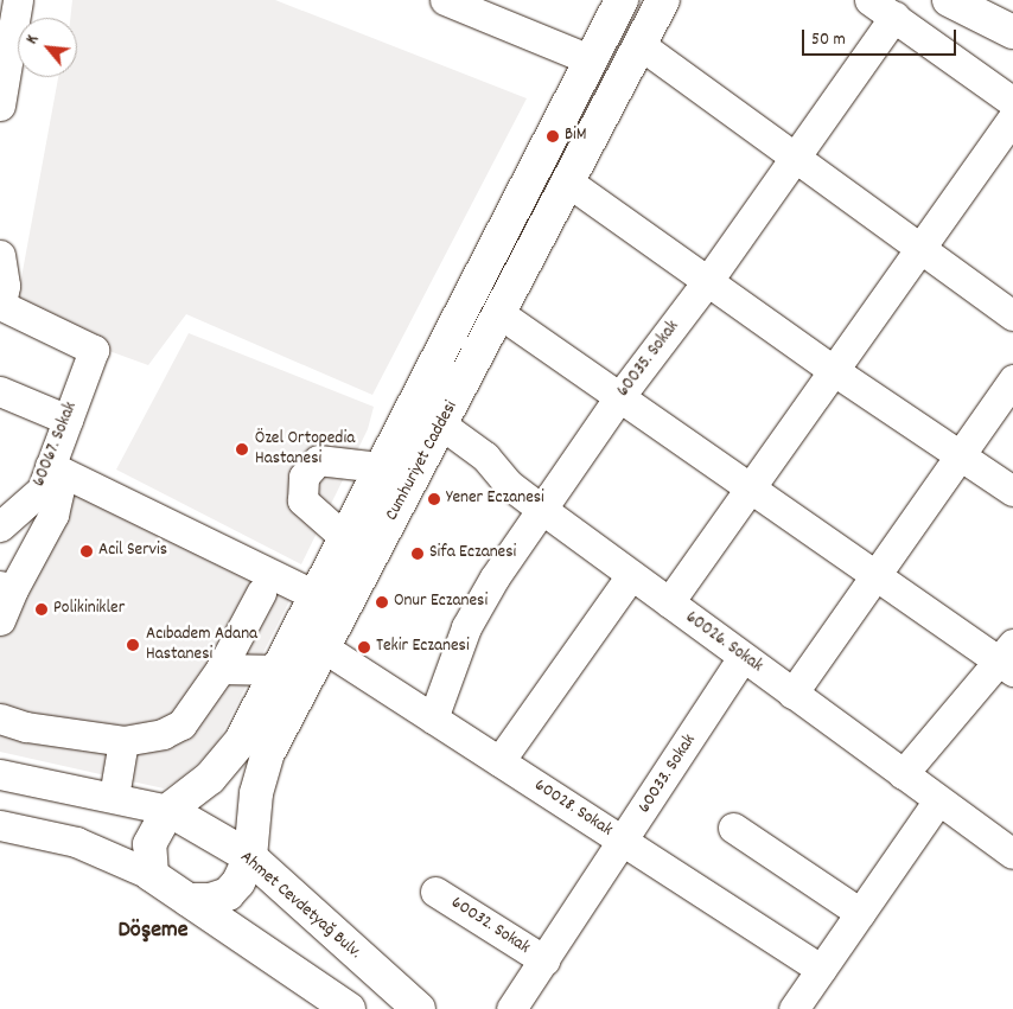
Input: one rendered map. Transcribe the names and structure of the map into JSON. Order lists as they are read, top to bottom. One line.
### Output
{"streets":{"main road":["Cumhuriyet Caddesi","Ahmet Cevdetyağ Bulv."],"street":["60035. Sokak","60067. Sokak","60026. Sokak","60033. Sokak","60028. Sokak","60032. Sokak"]},"crossings":[["60035. Sokak","60026. Sokak"],["60035. Sokak","60028. Sokak"],["Cumhuriyet Caddesi","60026. Sokak"],["Cumhuriyet Caddesi","60028. Sokak"],["Cumhuriyet Caddesi","Ahmet Cevdetyağ Bulv."],["60026. Sokak","60033. Sokak"],["60033. Sokak","60028. Sokak"],["60033. Sokak","60032. Sokak"]],"districts":["Döşeme"],"places":["BiM","Özel Ortopedia Hastanesi","Yener Eczanesi","Acil Servis","Sifa Eczanesi","Onur Eczanesi","Polikinikler","Acıbadem Adana Hastanesi","Tekir Eczanesi"],"scale_bar":"50 m","north":"top left"}
